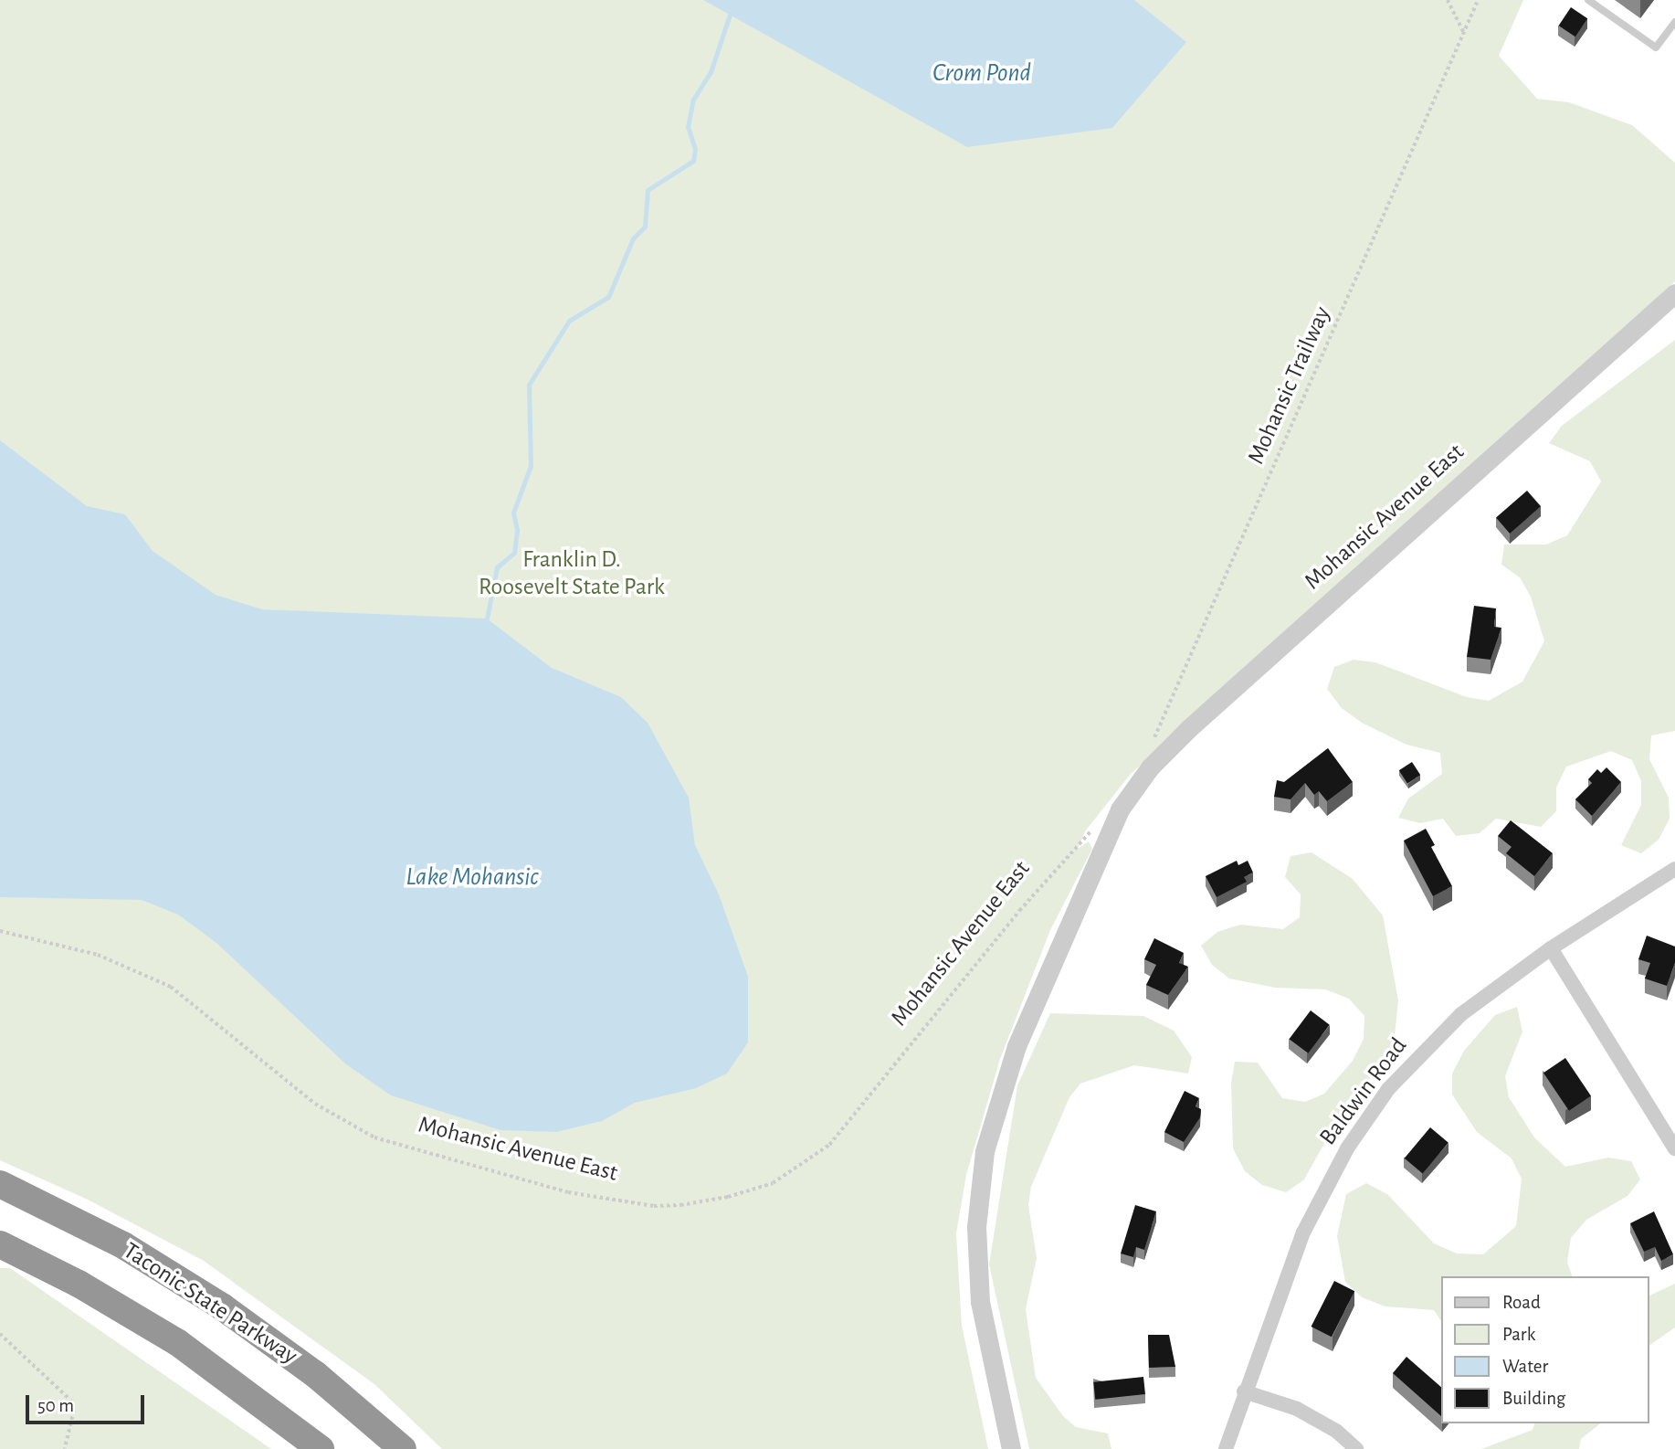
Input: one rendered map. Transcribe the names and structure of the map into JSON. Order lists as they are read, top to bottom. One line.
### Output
{"streets":{"highway":["Taconic State Parkway"],"street":["Mohansic Avenue East","Baldwin Road"],"path":["Mohansic Trailway"]},"water":["Crom Pond","Lake Mohansic"],"parks":["Franklin D. Roosevelt State Park"],"legend":["Road","Park","Water","Building"],"scale_bar":"50 m"}
